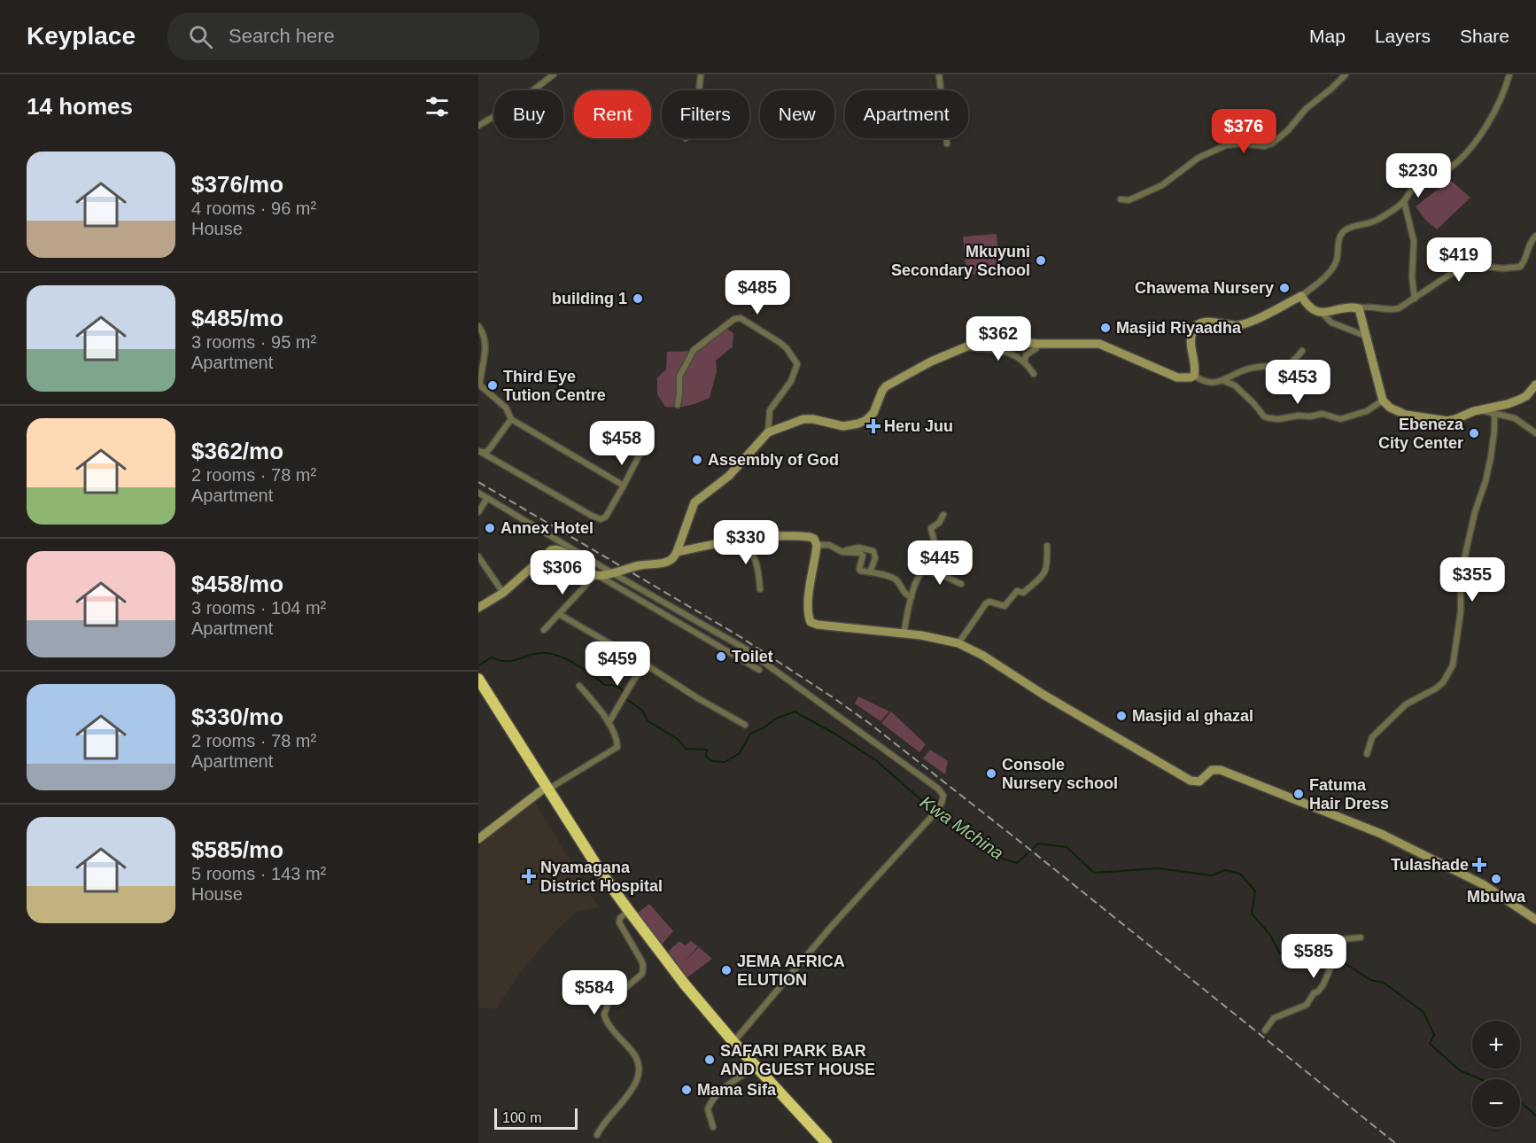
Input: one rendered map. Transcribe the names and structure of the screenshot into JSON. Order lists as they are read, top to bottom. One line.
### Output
{"water":["Kwa Mchina"],"places":{"other":["Mkuyuni Secondary School","Chawema Nursery","building 1","Masjid Riyaadha","Third Eye Tution Centre","Ebeneza City Center","Assembly of God","Annex Hotel","Toilet","Masjid al ghazal","Console Nursery school","Fatuma Hair Dress","Mbulwa","JEMA AFRICA ELUTION","SAFARI PARK BAR AND GUEST HOUSE","Mama Sifa"],"health":["Heru Juu","Tulashade","Nyamagana District Hospital"]},"scale_bar":"100 m","page":{"header":"Keyplace","search":"Search here","nav":["Map","Layers","Share"],"heading":"14 homes","chip":["Buy","Rent","Filters","New","Apartment"],"price":["$376","$230","$419","$485","$362","$453","$458","$330","$445","$306","$355","$459","$585","$584"],"list":[{"name":"$376/mo","note":"4 rooms · 96 m² · House"},{"name":"$485/mo","note":"3 rooms · 95 m² · Apartment"},{"name":"$362/mo","note":"2 rooms · 78 m² · Apartment"},{"name":"$458/mo","note":"3 rooms · 104 m² · Apartment"},{"name":"$330/mo","note":"2 rooms · 78 m² · Apartment"},{"name":"$585/mo","note":"5 rooms · 143 m² · House"}],"map_buttons":["+","−"],"scale":"100 m"}}
